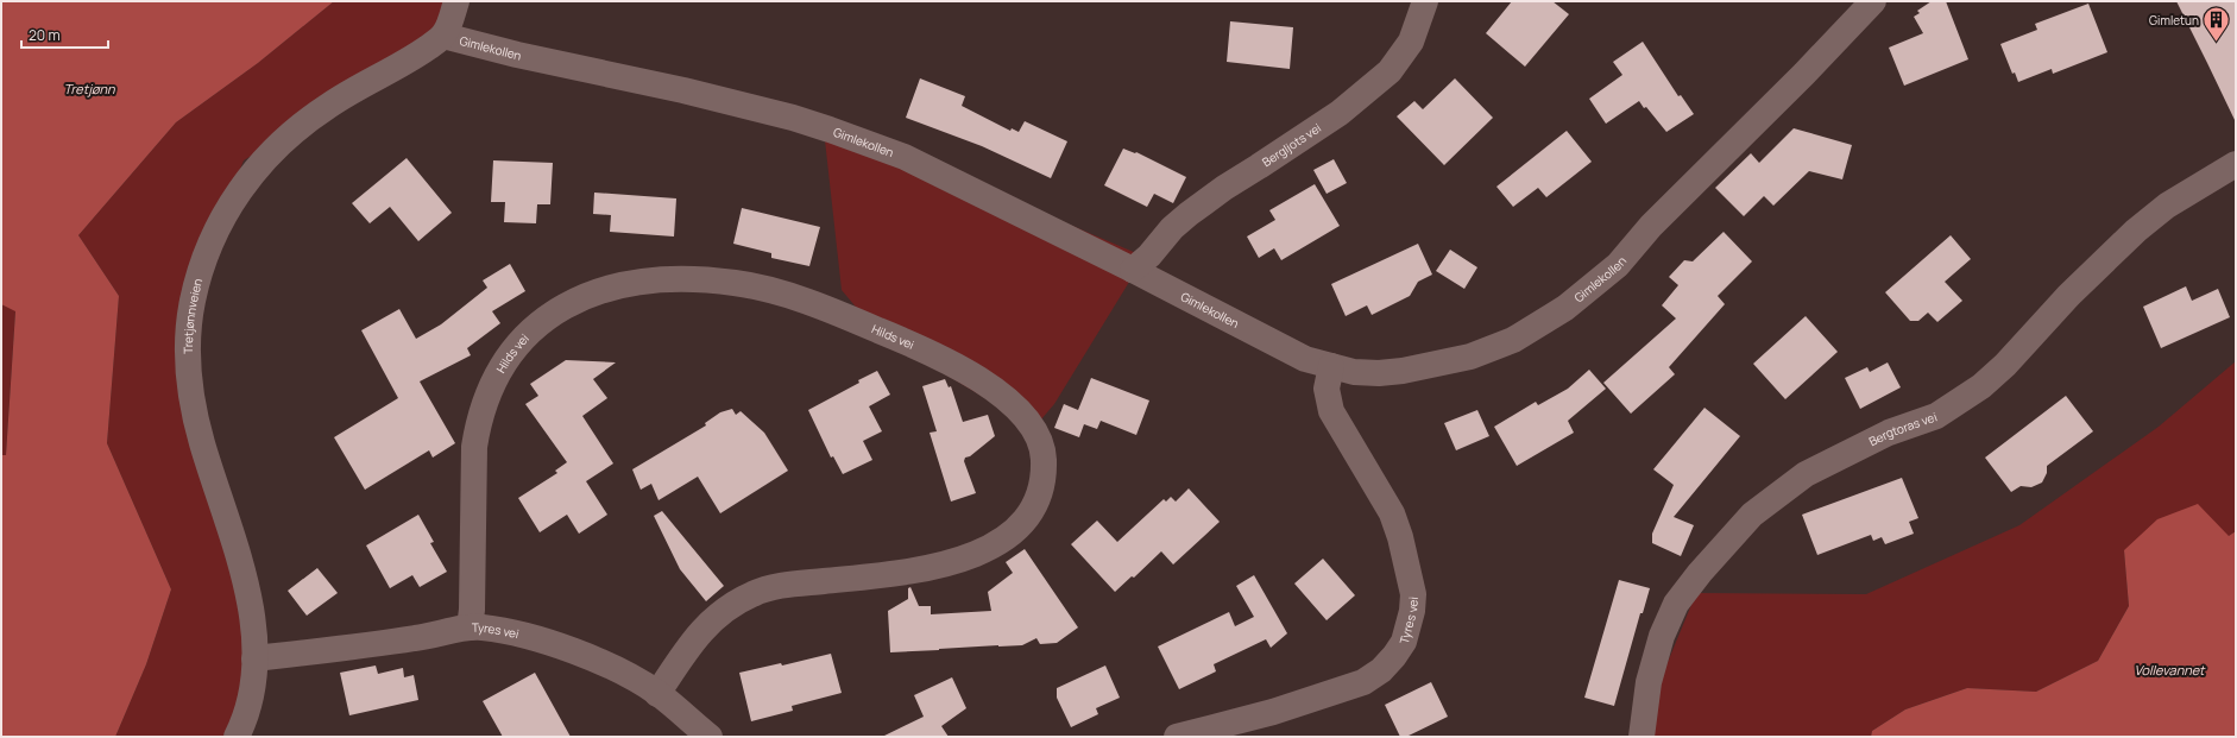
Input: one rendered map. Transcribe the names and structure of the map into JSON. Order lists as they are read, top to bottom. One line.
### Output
{"streets":{"street":["Gimlekollen","Bergljots vei","Tretjønnveien","Hilds vei","Bergtoras vei","Tyres vei"]},"crossings":[["Gimlekollen","Bergljots vei"],["Gimlekollen","Tretjønnveien"],["Gimlekollen","Tyres vei"],["Tretjønnveien","Tyres vei"],["Hilds vei","Tyres vei"]],"water":["Tretjønn","Vollevannet"],"places":{"building":["Gimletun"]},"scale_bar":"20 m"}
